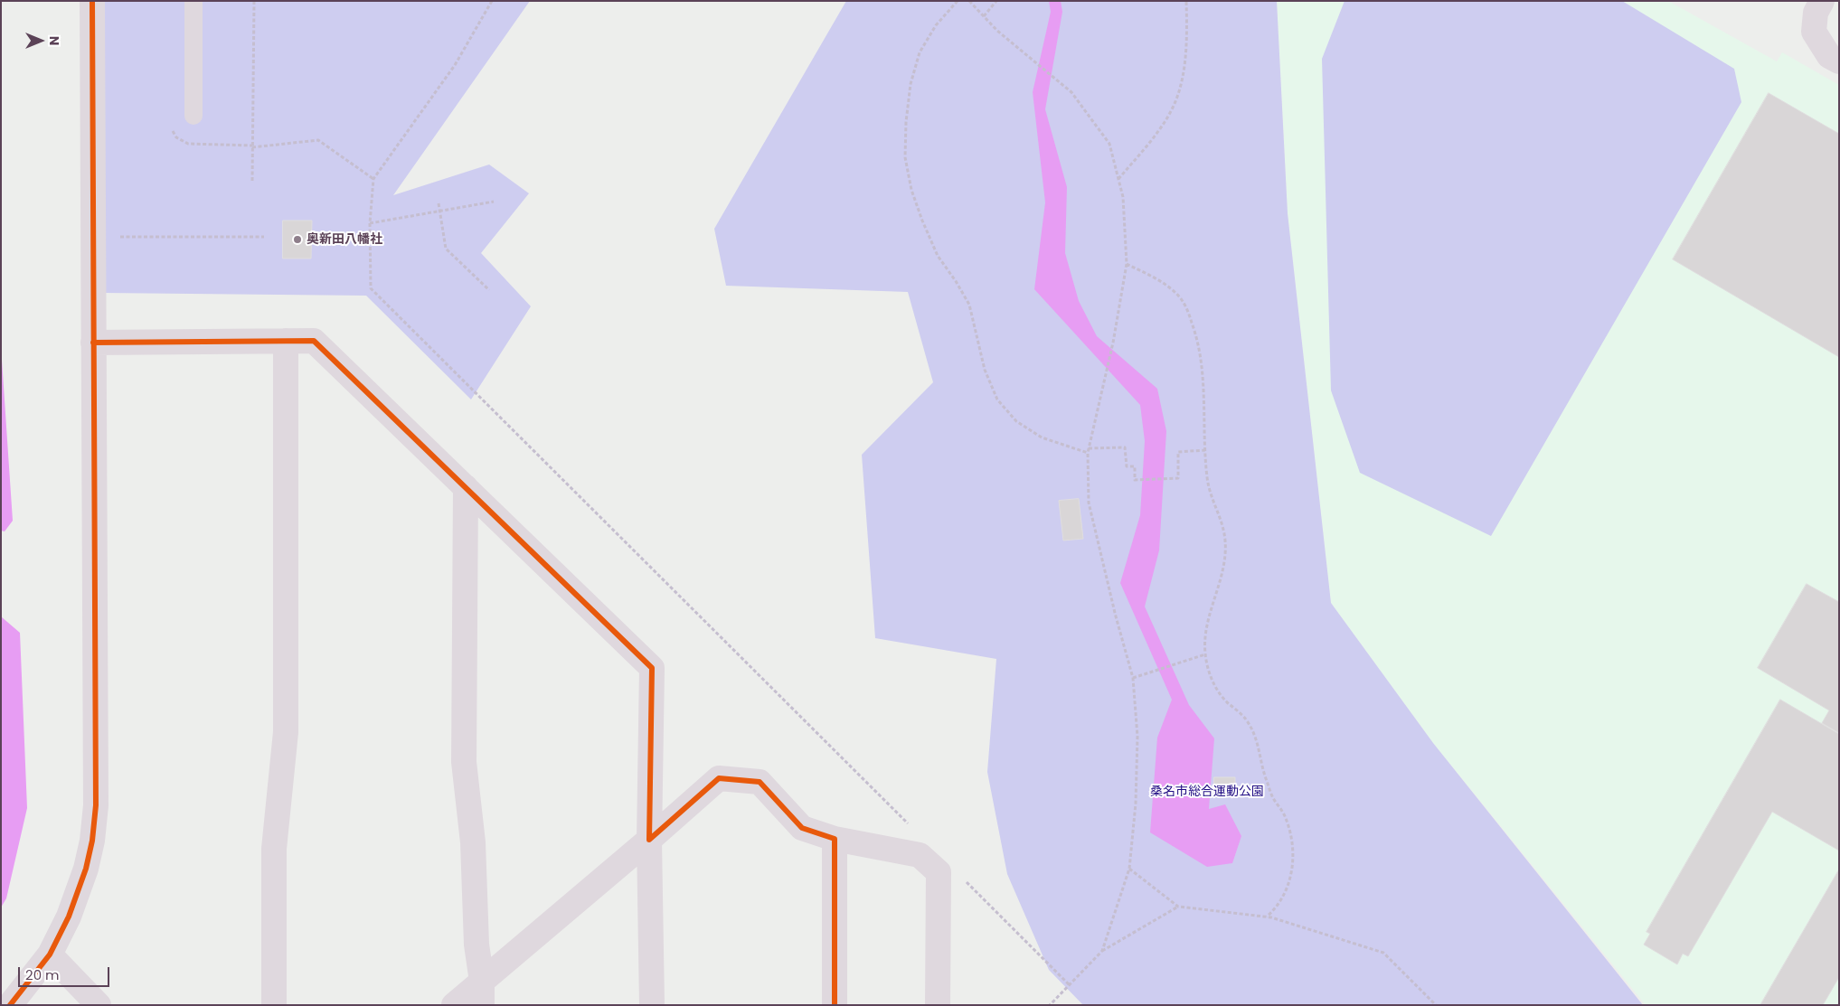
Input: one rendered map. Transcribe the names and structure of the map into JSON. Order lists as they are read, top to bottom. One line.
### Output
{"parks":["桑名市総合運動公園"],"places":["奥新田八幡社"],"scale_bar":"20 m","north":"right"}
